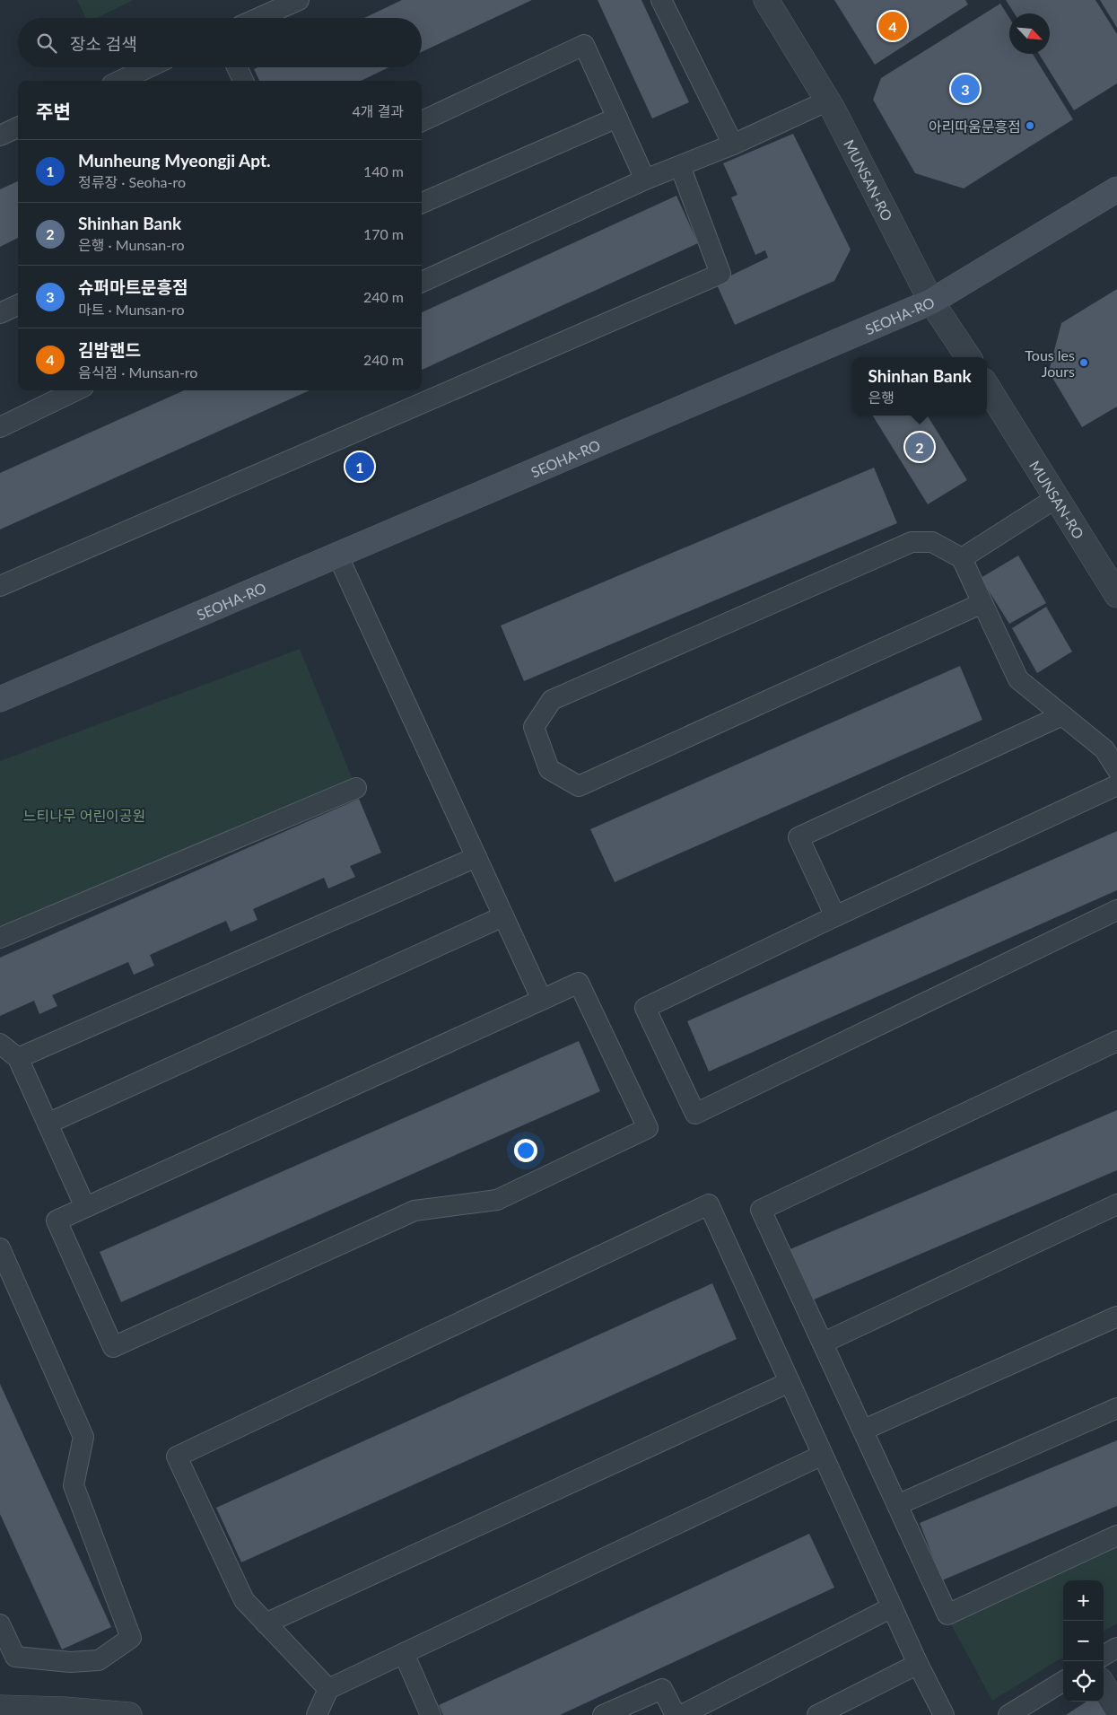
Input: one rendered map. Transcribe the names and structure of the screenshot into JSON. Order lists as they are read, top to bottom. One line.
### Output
{"streets":{"main road":["SEOHA-RO"],"street":["MUNSAN-RO"]},"crossings":[["MUNSAN-RO","SEOHA-RO"]],"parks":["느티나무 어린이공원"],"places":["아리따움문흥점","Tous les Jours"],"north":"bottom right","page":{"pins":["4","3","2","1"],"search":"장소 검색","heading":["주변","4개 결과"],"list":[{"mark":"1","name":"Munheung Myeongji Apt.","note":"정류장 · Seoha-ro","value":"140 m"},{"mark":"2","name":"Shinhan Bank","note":"은행 · Munsan-ro","value":"170 m"},{"mark":"3","name":"슈퍼마트문흥점","note":"마트 · Munsan-ro","value":"240 m"},{"mark":"4","name":"김밥랜드","note":"음식점 · Munsan-ro","value":"240 m"}],"popup":["Shinhan Bank","은행"],"map_buttons":["+","−"]}}
